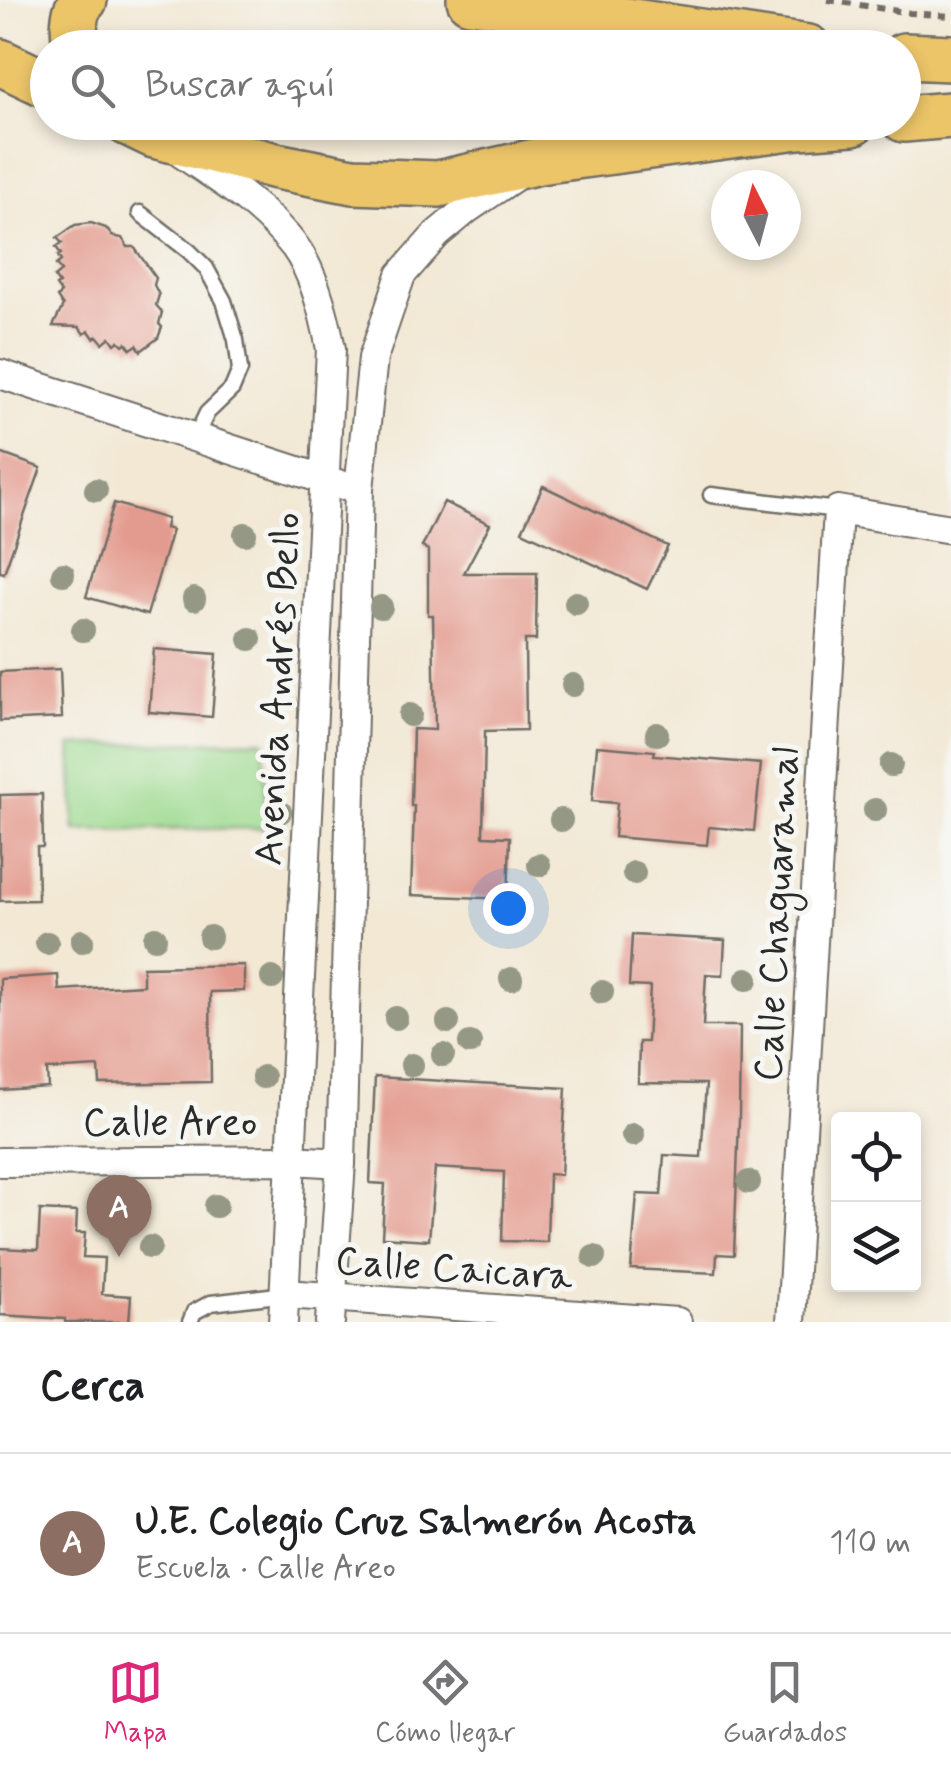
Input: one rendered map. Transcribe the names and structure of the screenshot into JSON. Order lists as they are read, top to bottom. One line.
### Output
{"streets":{"street":["Avenida Andrés Bello","Calle Chaguaramal","Calle Areo","Calle Caicara"]},"crossings":[["Avenida Andrés Bello","Calle Areo"],["Avenida Andrés Bello","Calle Caicara"]],"north":"top","page":{"search":"Buscar aquí","pins":"A","heading":"Cerca","list":[{"mark":"A","name":"U.E. Colegio Cruz Salmerón Acosta","note":"Escuela · Calle Areo","value":"110 m"}],"nav":["Mapa","Cómo llegar","Guardados"]}}
